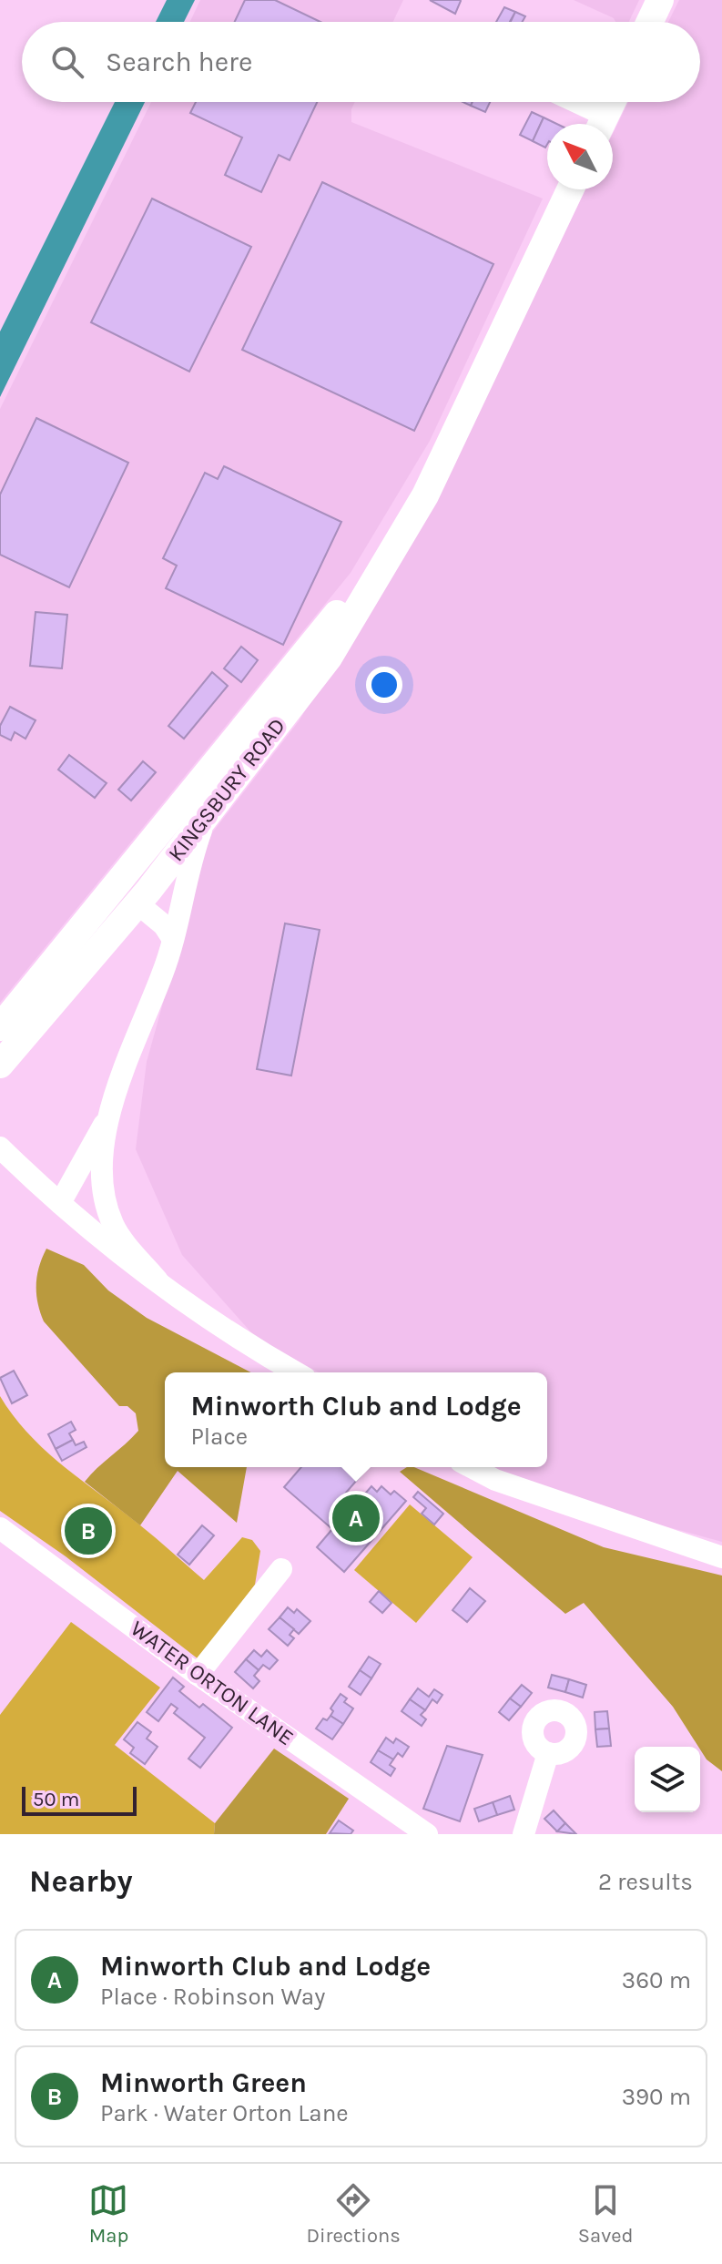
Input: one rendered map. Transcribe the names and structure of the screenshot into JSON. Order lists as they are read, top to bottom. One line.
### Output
{"streets":{"main road":["KINGSBURY ROAD"],"street":["WATER ORTON LANE"]},"scale_bar":"50 m","north":"top left","page":{"search":"Search here","popup":["Minworth Club and Lodge","Place"],"pins":["A","B"],"scale":"50 m","heading":["Nearby","2 results"],"list":[{"mark":"A","name":"Minworth Club and Lodge","note":"Place · Robinson Way","value":"360 m"},{"mark":"B","name":"Minworth Green","note":"Park · Water Orton Lane","value":"390 m"}],"nav":["Map","Directions","Saved"]}}
